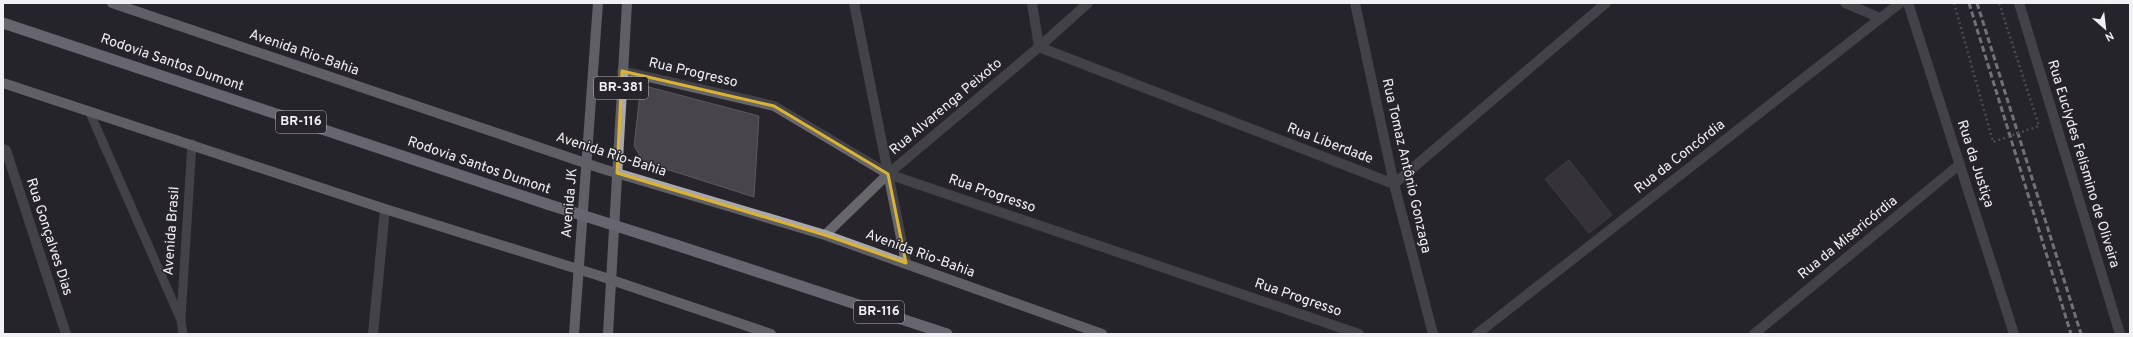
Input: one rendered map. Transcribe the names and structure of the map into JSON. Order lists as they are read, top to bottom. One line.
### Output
{"streets":{"highway":["Rodovia Santos Dumont","BR-116"],"main road":["Avenida Rio-Bahia","BR-381","Avenida JK"],"street":["Rua Progresso","Rua Alvarenga Peixoto","Rua Liberdade","Rua da Concórdia","Rua da Justiça","Rua Euclydes Felismino de Oliveira","Rua Tomaz Antônio Gonzaga","Rua Gonçalves Dias","Rua da Misericórdia"],"lane":["Avenida Brasil"]},"crossings":[["Avenida Rio-Bahia","BR-381"],["Avenida Rio-Bahia","Rua Alvarenga Peixoto"],["Avenida Rio-Bahia","Avenida JK"],["Rua Progresso","BR-381"],["Rua Progresso","Rua Alvarenga Peixoto"],["Rua Alvarenga Peixoto","Rua Liberdade"],["Rua Liberdade","Rua Tomaz Antônio Gonzaga"],["Rua da Justiça","Rua da Misericórdia"]],"north":"bottom right"}
